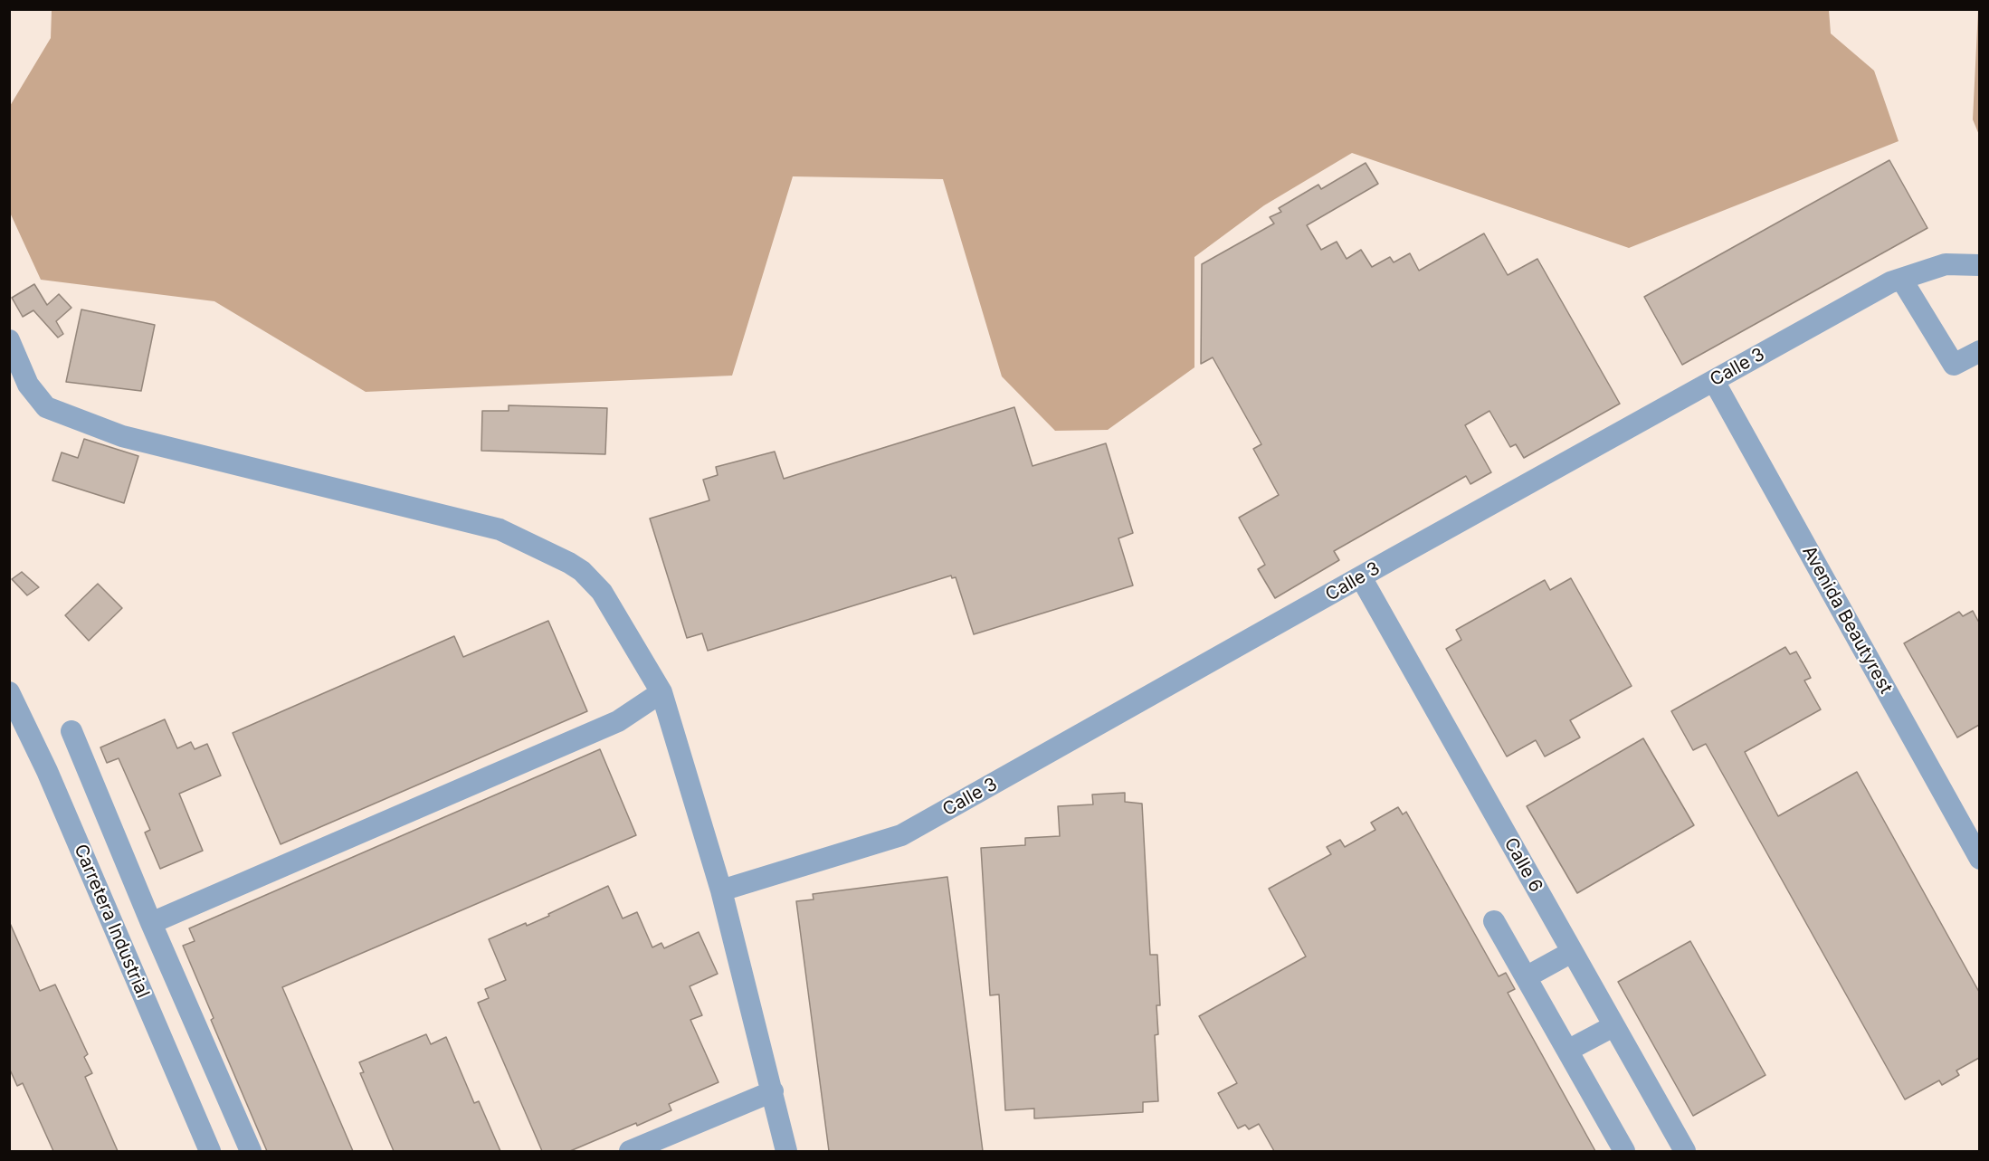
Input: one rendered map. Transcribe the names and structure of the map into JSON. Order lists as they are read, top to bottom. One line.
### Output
{"streets":{"street":["Calle 3","Avenida Beautyrest","Calle 6","Carretera Industrial"]},"crossings":[["Calle 3","Avenida Beautyrest"],["Calle 3","Calle 6"]]}
